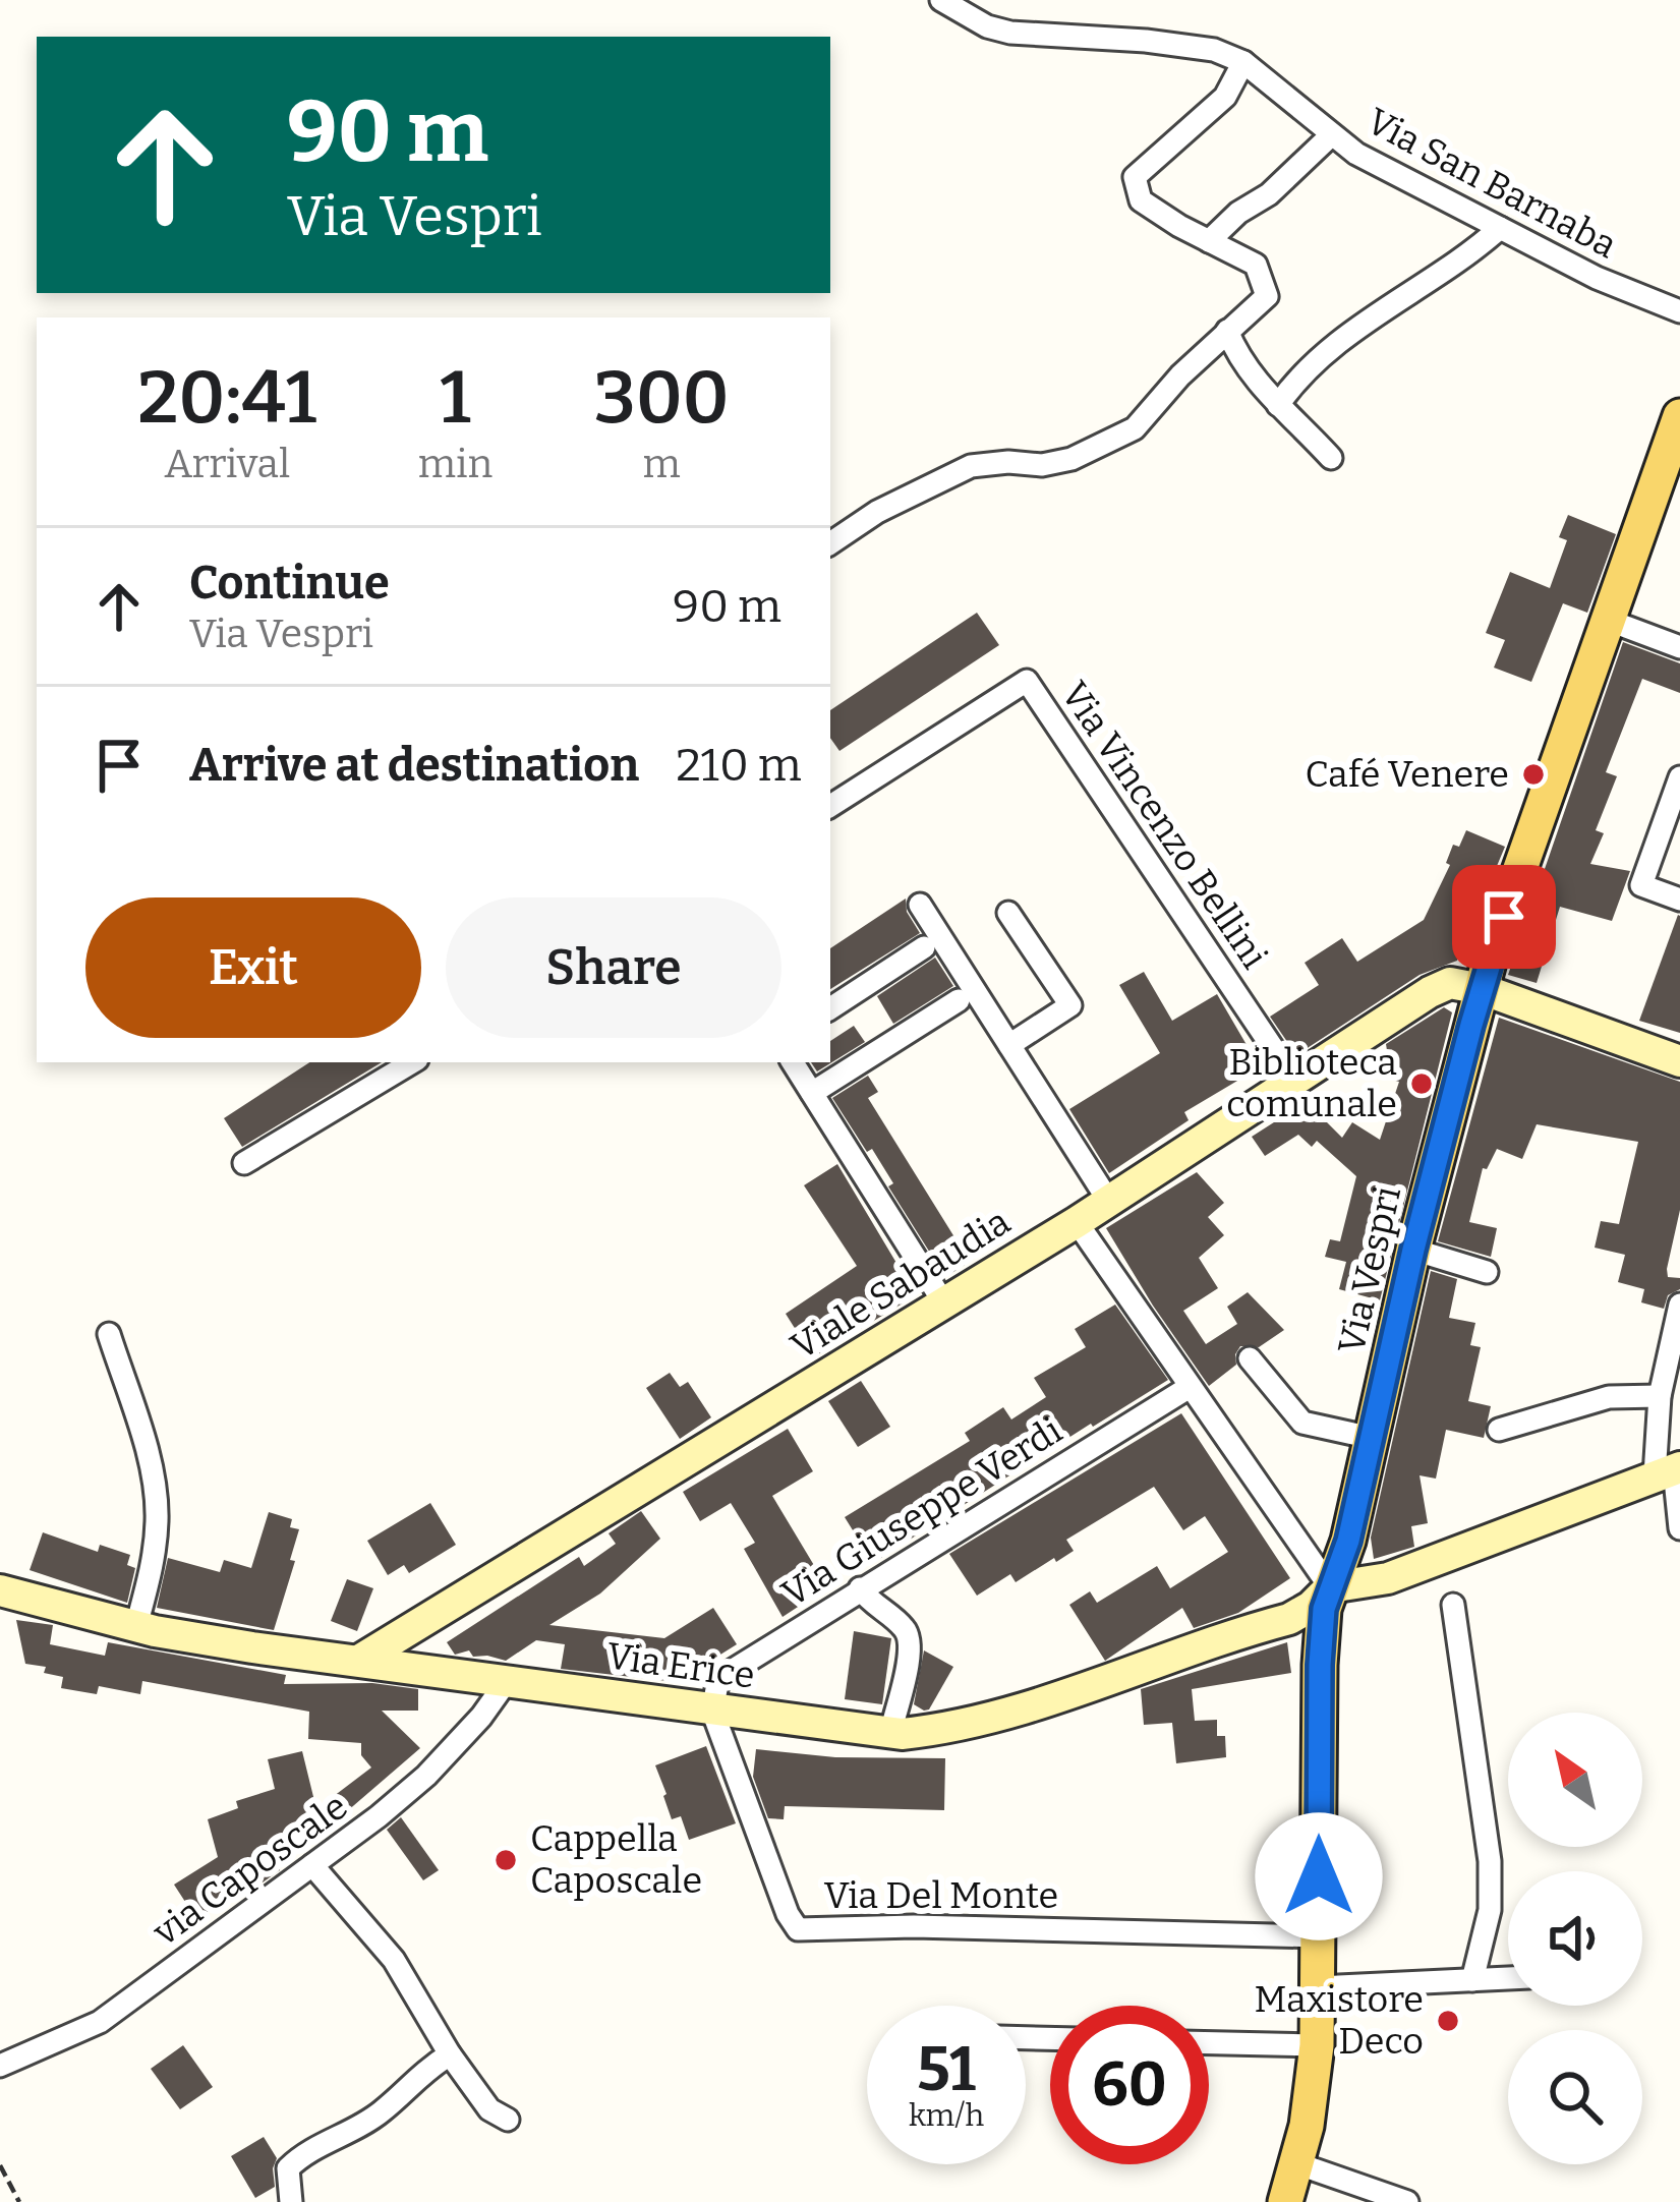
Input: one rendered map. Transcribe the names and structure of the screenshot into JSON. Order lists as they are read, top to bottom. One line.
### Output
{"streets":{"main road":["Via Vespri"],"street":["Via San Barnaba","Via Vincenzo Bellini","Viale Sabaudia","Via Giuseppe Verdi","Via Erice","via Caposcale","Via Del Monte"]},"crossings":[["Via Vincenzo Bellini","Viale Sabaudia"],["Via Vespri","Viale Sabaudia"],["Via Vespri","Via Erice"],["Via Vespri","Via Del Monte"],["Viale Sabaudia","Via Erice"],["Via Giuseppe Verdi","Via Erice"],["Via Giuseppe Verdi","Via Del Monte"],["Via Erice","via Caposcale"],["Via Erice","Via Del Monte"]],"places":["Café Venere","Biblioteca comunale","Cappella Caposcale","Maxistore Deco"],"north":"top left","page":{"turn":["90 m","Via Vespri"],"eta":["20:41","Arrival","1","min","300","m"],"list":[{"name":"Continue","note":"Via Vespri","value":"90 m"},{"name":"Arrive at destination","value":"210 m"}],"buttons":["Exit","Share"],"speed":"51 km/h","limit":"60"}}
